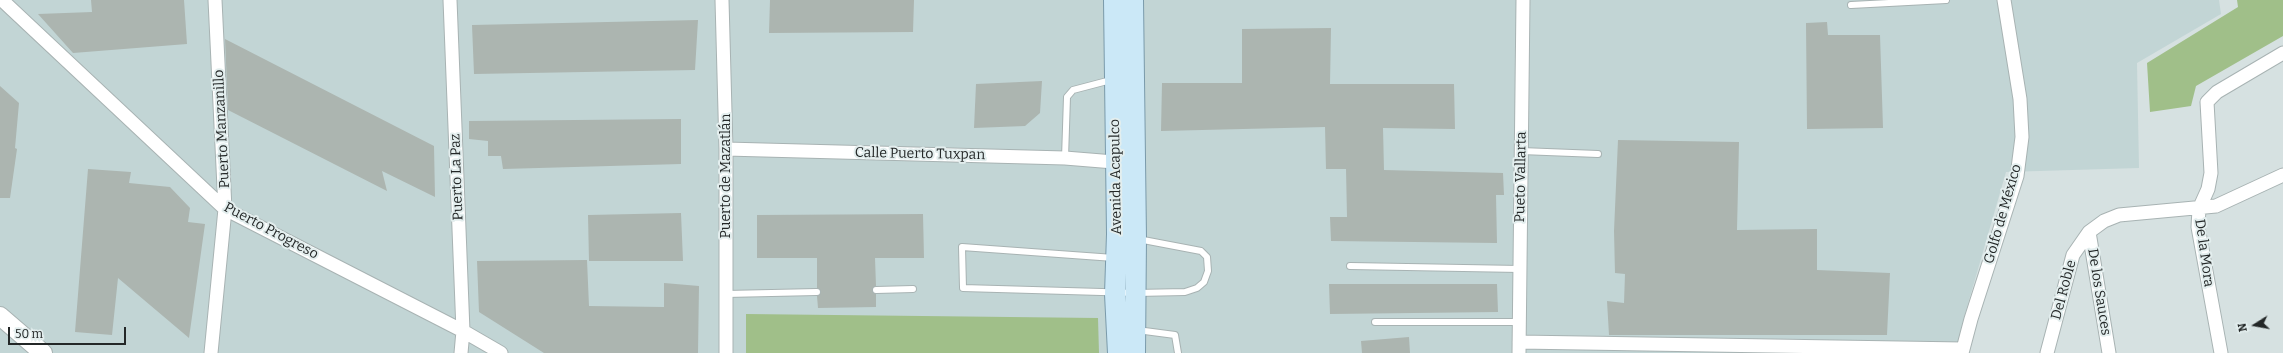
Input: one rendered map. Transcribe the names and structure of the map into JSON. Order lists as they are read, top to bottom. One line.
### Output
{"streets":{"main road":["Avenida Acapulco"],"street":["Puerto Manzanillo","Calle Puerto Tuxpan","Puerto de Mazatlán","Puerto La Paz","Pueto Vallarta","Golfo de México","Puerto Progreso","De la Mora","Del Roble","De los Sauces"]},"crossings":[["Puerto Manzanillo","Puerto Progreso"],["Calle Puerto Tuxpan","Puerto de Mazatlán"],["Calle Puerto Tuxpan","Avenida Acapulco"],["Puerto La Paz","Puerto Progreso"],["De la Mora","Del Roble"],["Del Roble","De los Sauces"]],"scale_bar":"50 m","north":"left"}
